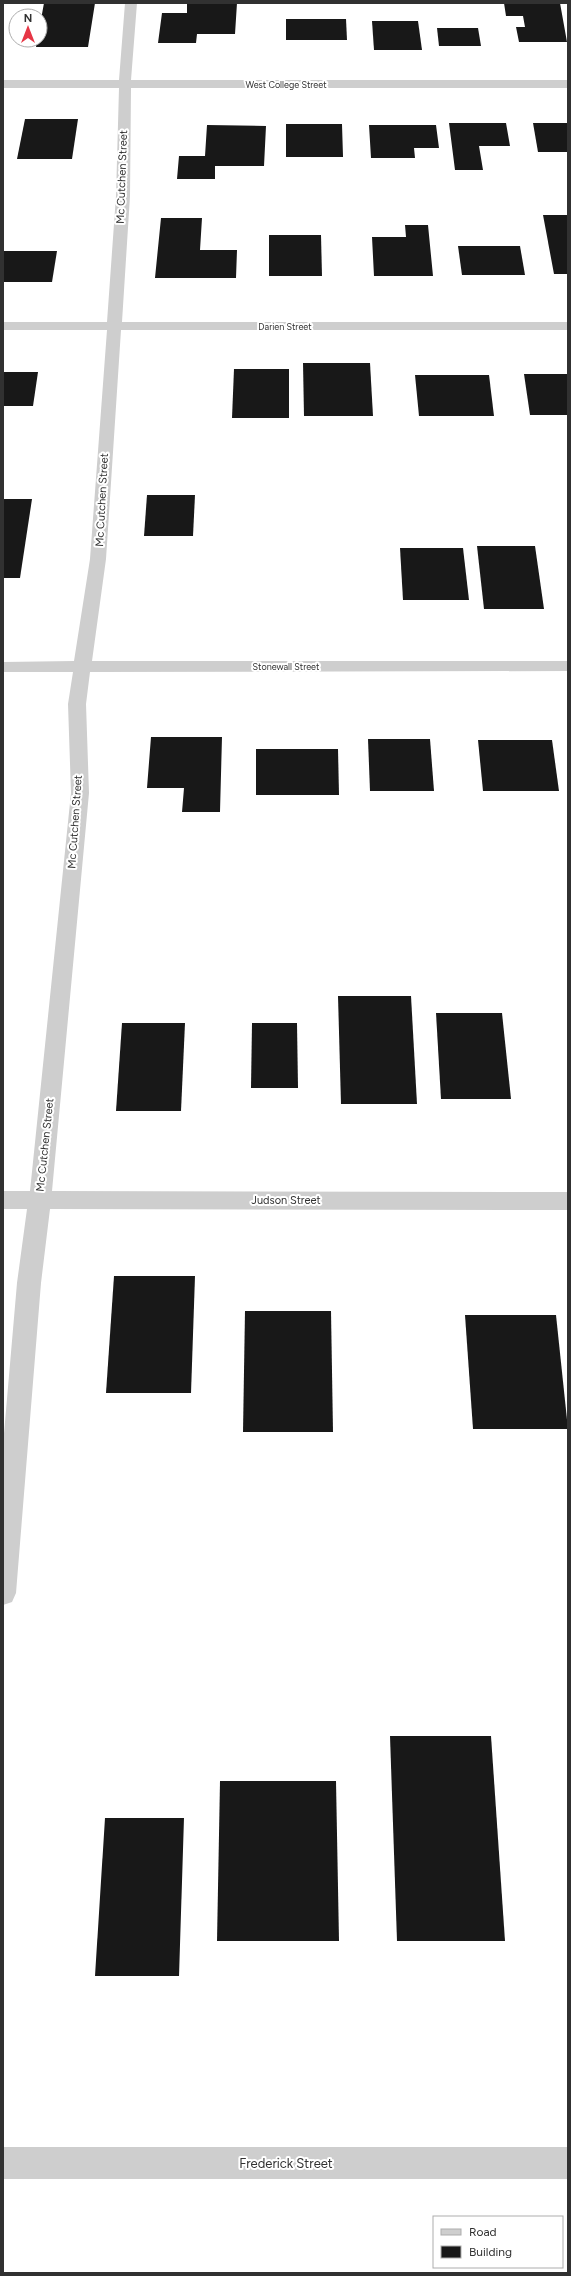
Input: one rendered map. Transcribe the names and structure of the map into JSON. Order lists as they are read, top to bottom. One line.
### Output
{"streets":{"street":["West College Street","Mc Cutchen Street","Darien Street","Stonewall Street","Judson Street","Frederick Street"]},"crossings":[["West College Street","Mc Cutchen Street"],["Mc Cutchen Street","Darien Street"],["Mc Cutchen Street","Stonewall Street"],["Mc Cutchen Street","Judson Street"]],"legend":["Road","Building"],"north":"top"}
